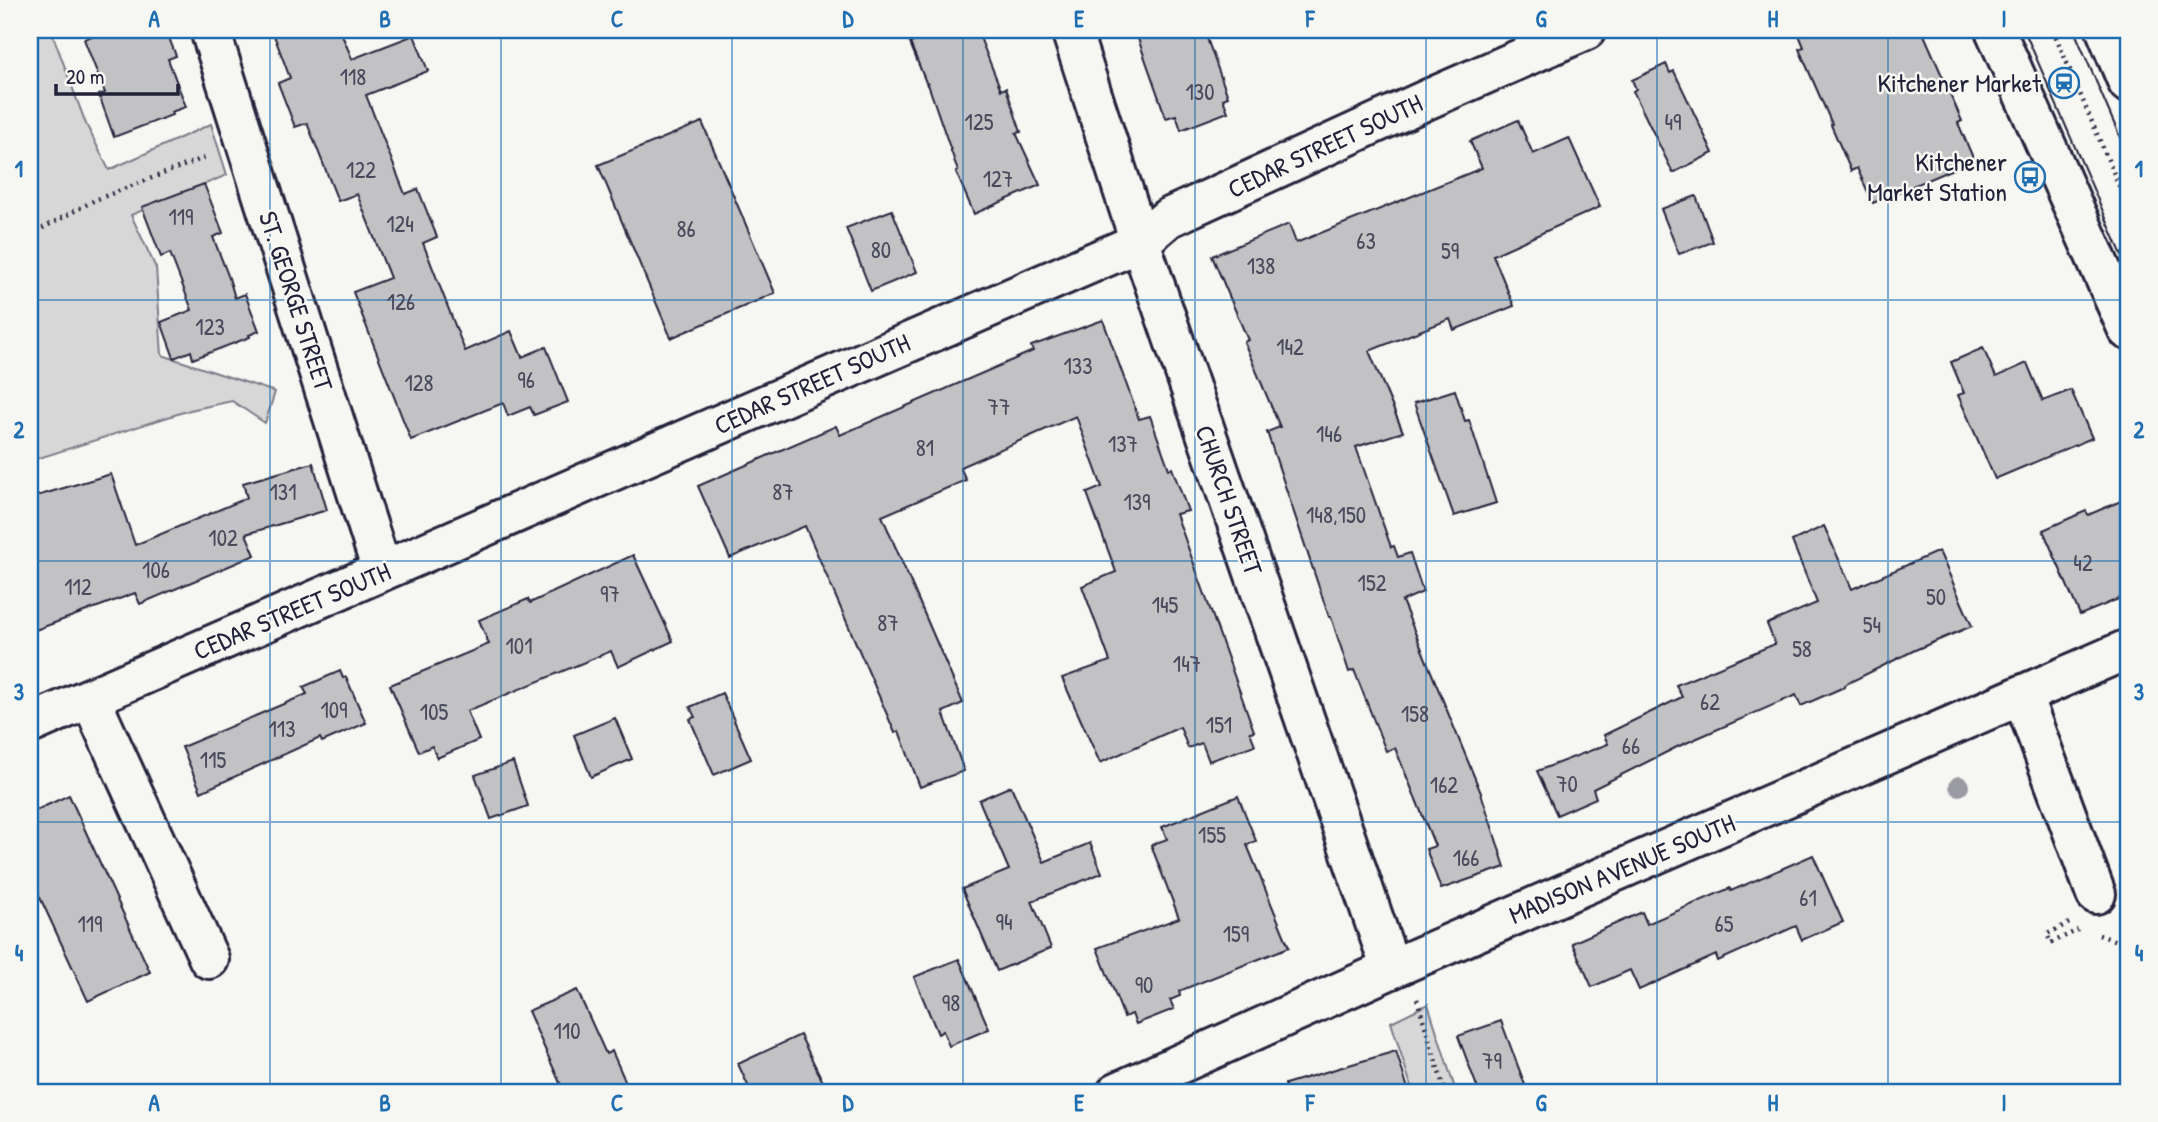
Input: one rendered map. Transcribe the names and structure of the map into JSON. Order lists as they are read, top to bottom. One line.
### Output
{"streets":{"street":["CEDAR STREET SOUTH","ST. GEORGE STREET","CHURCH STREET","MADISON AVENUE SOUTH"]},"crossings":[["CEDAR STREET SOUTH","ST. GEORGE STREET"],["CEDAR STREET SOUTH","CHURCH STREET"],["CHURCH STREET","MADISON AVENUE SOUTH"]],"places":{"station":["Kitchener Market"],"bus stop":["Kitchener Market Station"]},"house_numbers":["118","130","125","49","122","127","119","124","86","63","80","59","138","126","123","142","133","96","128","77","146","137","81","131","87","139","148,150","102","42","106","152","112","97","50","145","87","54","101","58","147","62","109","105","158","151","113","66","115","70","162","155","166","61","94","119","65","159","90","98","110","79"],"scale_bar":"20 m","grid":{"columns":["A","B","C","D","E","F","G","H","I"],"rows":["1","2","3","4"]}}
